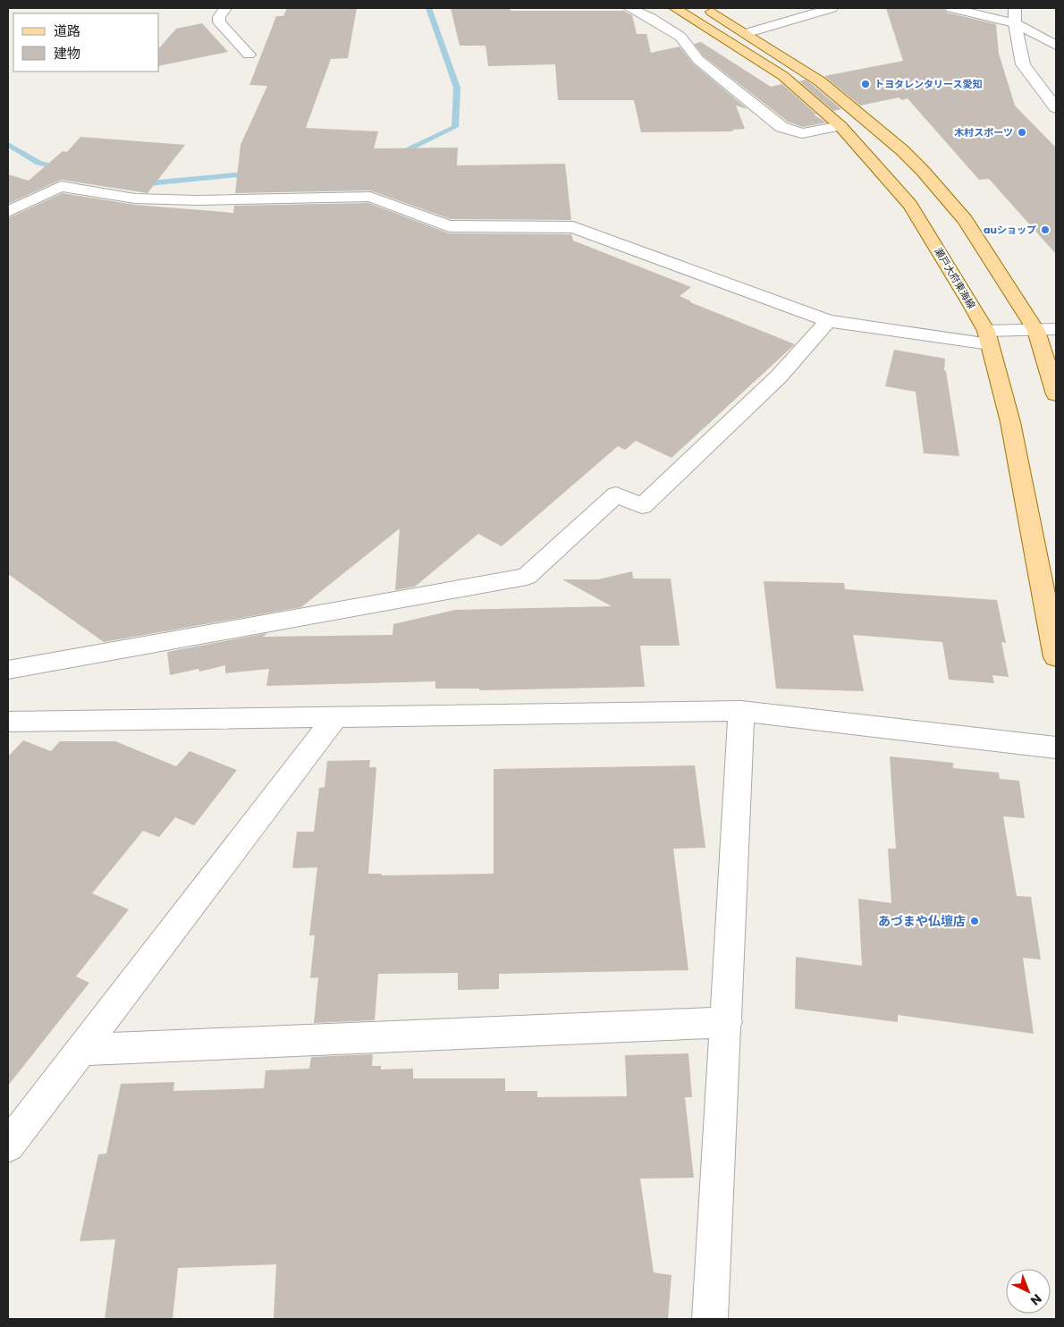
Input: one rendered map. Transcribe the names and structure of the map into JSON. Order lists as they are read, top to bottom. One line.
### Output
{"streets":{"main road":["瀬戸大府東海線"]},"places":["トヨタレンタリース愛知","木村スポーツ","auショップ","あづまや仏壇店"],"legend":["道路","建物"],"north":"bottom right"}
